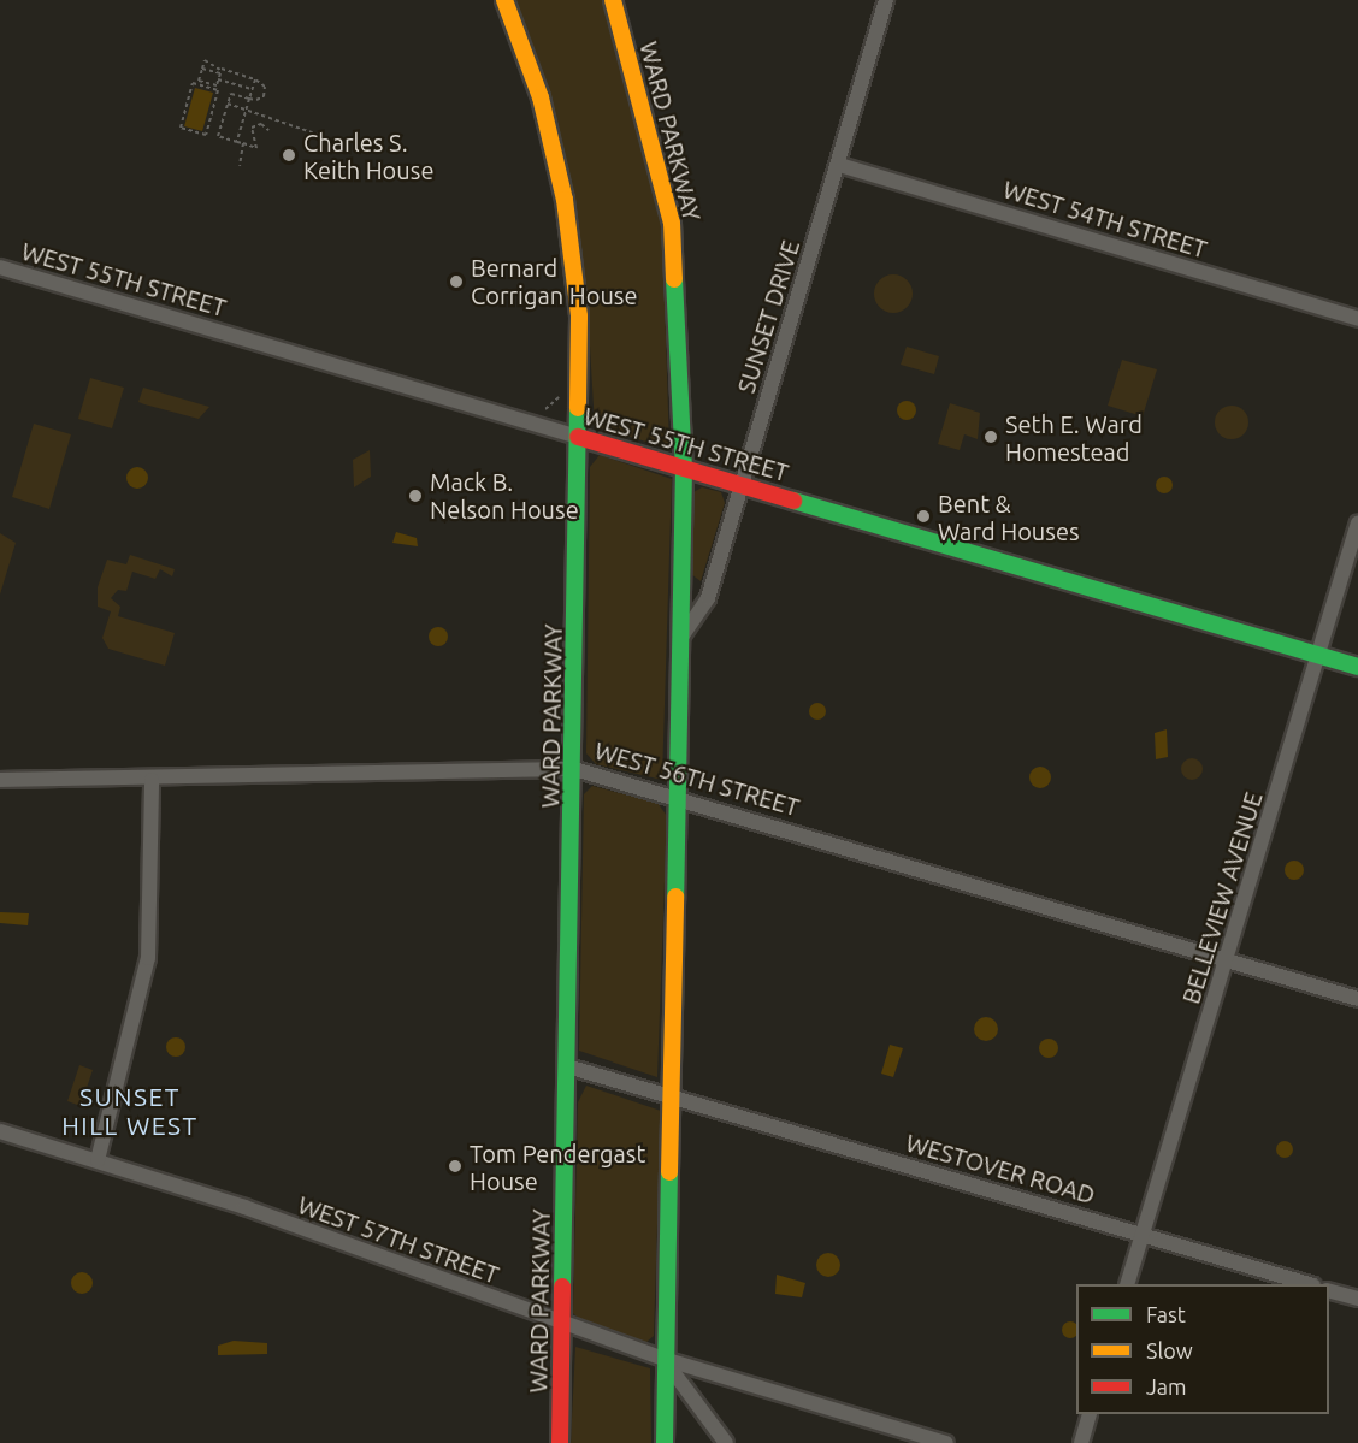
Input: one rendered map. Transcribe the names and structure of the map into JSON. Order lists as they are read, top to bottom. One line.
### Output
{"streets":{"main road":["WARD PARKWAY","WEST 55TH STREET"],"street":["WEST 54TH STREET","SUNSET DRIVE","WEST 56TH STREET","BELLEVIEW AVENUE","WESTOVER ROAD","WEST 57TH STREET"]},"crossings":[["WARD PARKWAY","WEST 55TH STREET"],["WARD PARKWAY","SUNSET DRIVE"],["WARD PARKWAY","WEST 56TH STREET"],["WARD PARKWAY","WESTOVER ROAD"],["WARD PARKWAY","WEST 57TH STREET"],["WEST 54TH STREET","SUNSET DRIVE"],["WEST 55TH STREET","SUNSET DRIVE"],["WEST 55TH STREET","BELLEVIEW AVENUE"],["WEST 56TH STREET","BELLEVIEW AVENUE"],["BELLEVIEW AVENUE","WESTOVER ROAD"]],"districts":["SUNSET HILL WEST"],"places":["Charles S. Keith House","Bernard Corrigan House","Seth E. Ward Homestead","Mack B. Nelson House","Bent & Ward Houses","Tom Pendergast House"],"legend":["Fast","Slow","Jam"]}
